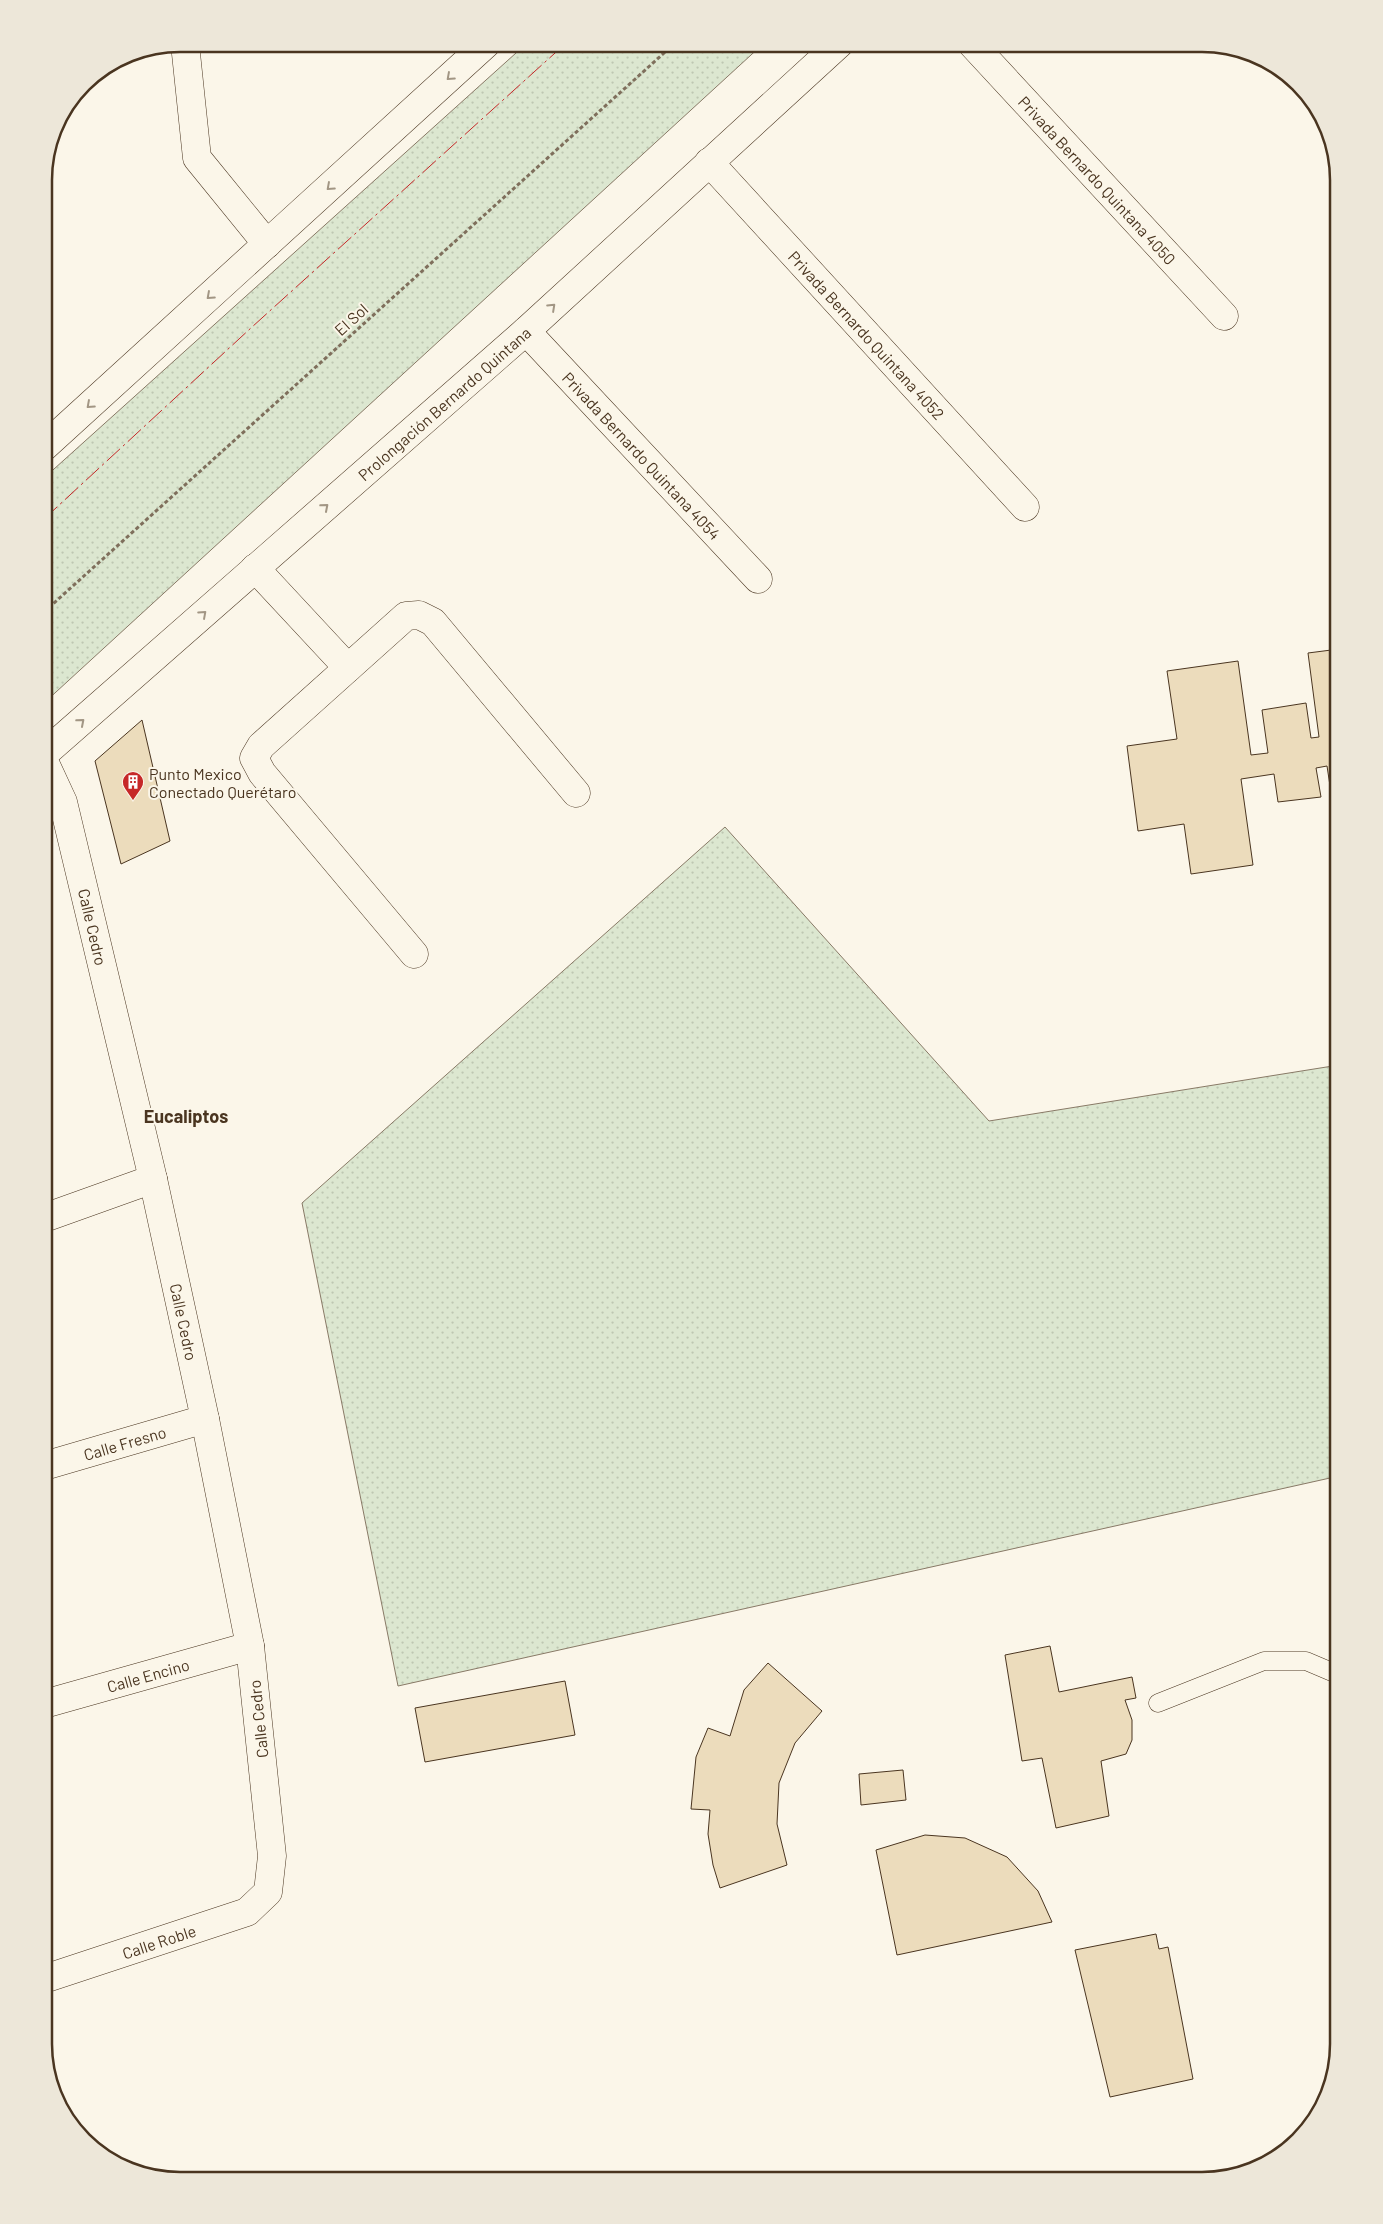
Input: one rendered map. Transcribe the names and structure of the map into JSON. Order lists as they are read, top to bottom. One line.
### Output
{"streets":{"street":["Privada Bernardo Quintana 4050","Privada Bernardo Quintana 4052","Prolongación Bernardo Quintana","Privada Bernardo Quintana 4054","Calle Cedro","Calle Fresno","Calle Encino","Calle Roble"],"path":["El Sol"]},"crossings":[["Privada Bernardo Quintana 4052","Prolongación Bernardo Quintana"],["Prolongación Bernardo Quintana","Privada Bernardo Quintana 4054"],["Calle Cedro","Calle Fresno"],["Calle Cedro","Calle Encino"],["Calle Cedro","Calle Roble"]],"districts":["Eucaliptos"],"places":{"building":["Punto Mexico Conectado Querétaro"]}}
